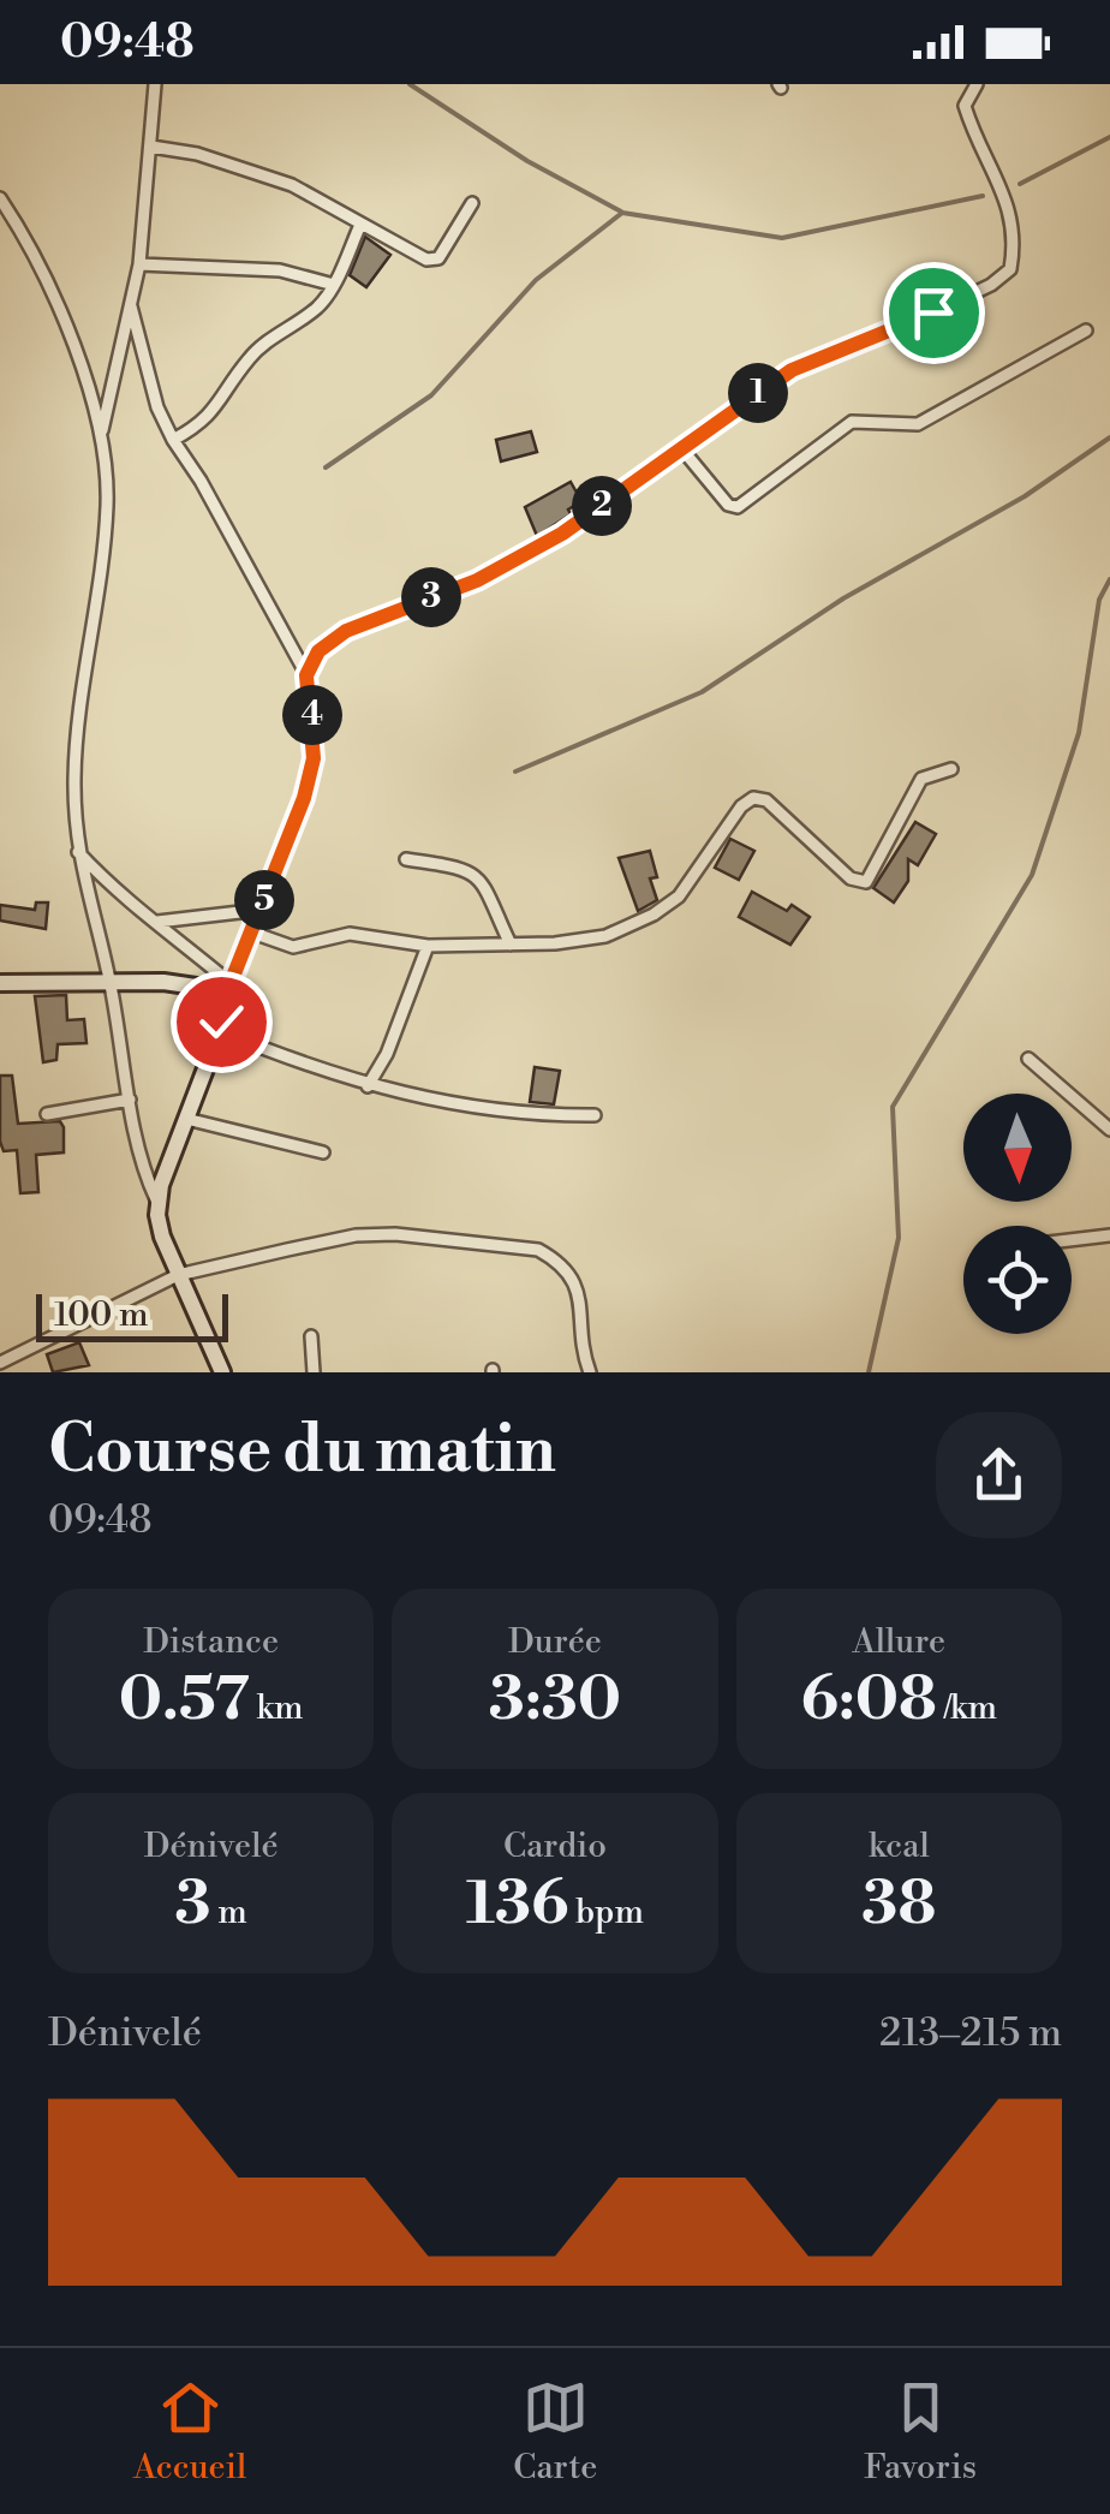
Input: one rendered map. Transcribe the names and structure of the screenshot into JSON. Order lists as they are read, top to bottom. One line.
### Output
{"scale_bar":"100 m","north":"bottom","page":{"status":"09:48","pins":["1","2","3","4","5"],"scale":"100 m","heading":["Course du matin","09:48"],"stats":[["Distance","0.57 km"],["Durée","3:30"],["Allure","6:08 /km"],["Dénivelé","3 m"],["Cardio","136 bpm"],["kcal","38"]],"chart":["Dénivelé","213–215 m"],"tabs":["Accueil","Carte","Favoris"]}}
